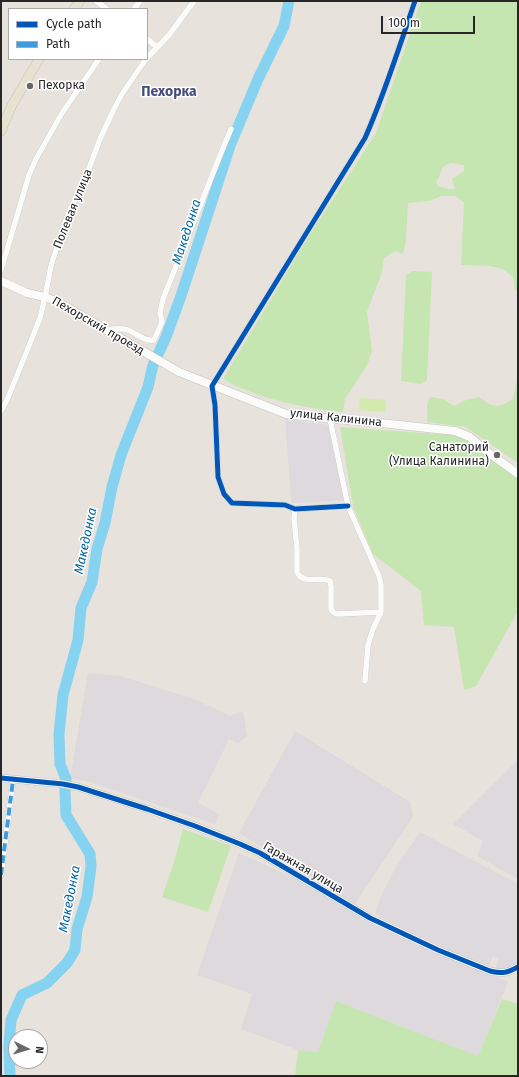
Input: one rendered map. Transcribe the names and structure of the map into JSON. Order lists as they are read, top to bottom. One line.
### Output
{"streets":{"main road":["Пехорский проезд","улица Калинина"],"street":["Полевая улица","Гаражная улица"]},"crossings":[["Полевая улица","Пехорский проезд"],["Пехорский проезд","улица Калинина"]],"districts":["Пехорка"],"water":["Македонка"],"places":["Пехорка","Санаторий (Улица Калинина)"],"legend":["Cycle path","Path"],"scale_bar":"100 m","north":"right"}
